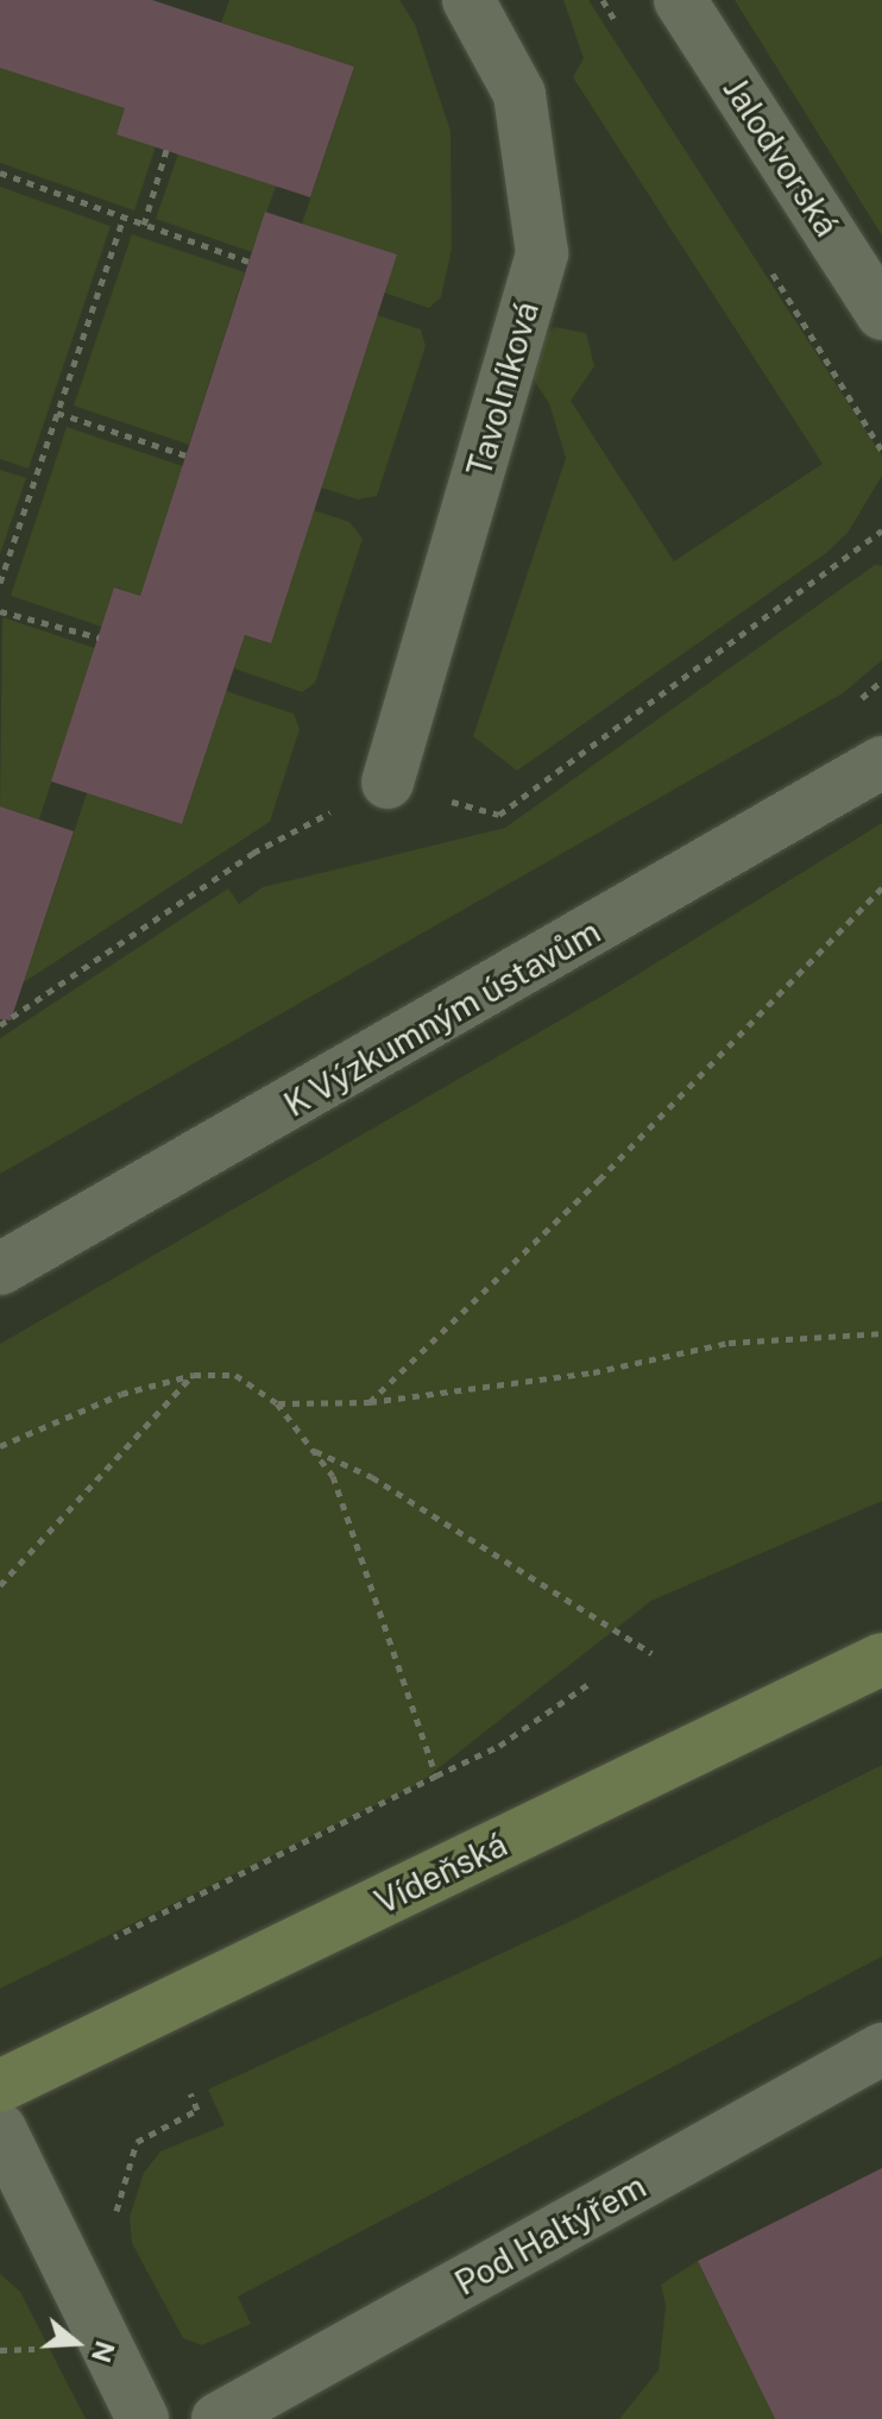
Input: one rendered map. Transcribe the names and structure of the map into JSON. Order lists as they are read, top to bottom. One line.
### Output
{"streets":{"main road":["Vídeňská"],"street":["Jalodvorská","Tavolníková","K Výzkumným ústavům","Pod Haltýřem"]},"north":"right"}
